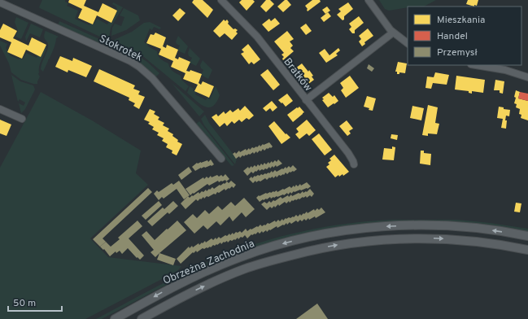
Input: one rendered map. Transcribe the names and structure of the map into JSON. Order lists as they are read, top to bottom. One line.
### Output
{"streets":{"street":["Stokrotek","Bratków","Obrzeżna Zachodnia"]},"legend":["Mieszkania","Handel","Przemysł"],"scale_bar":"50 m"}
